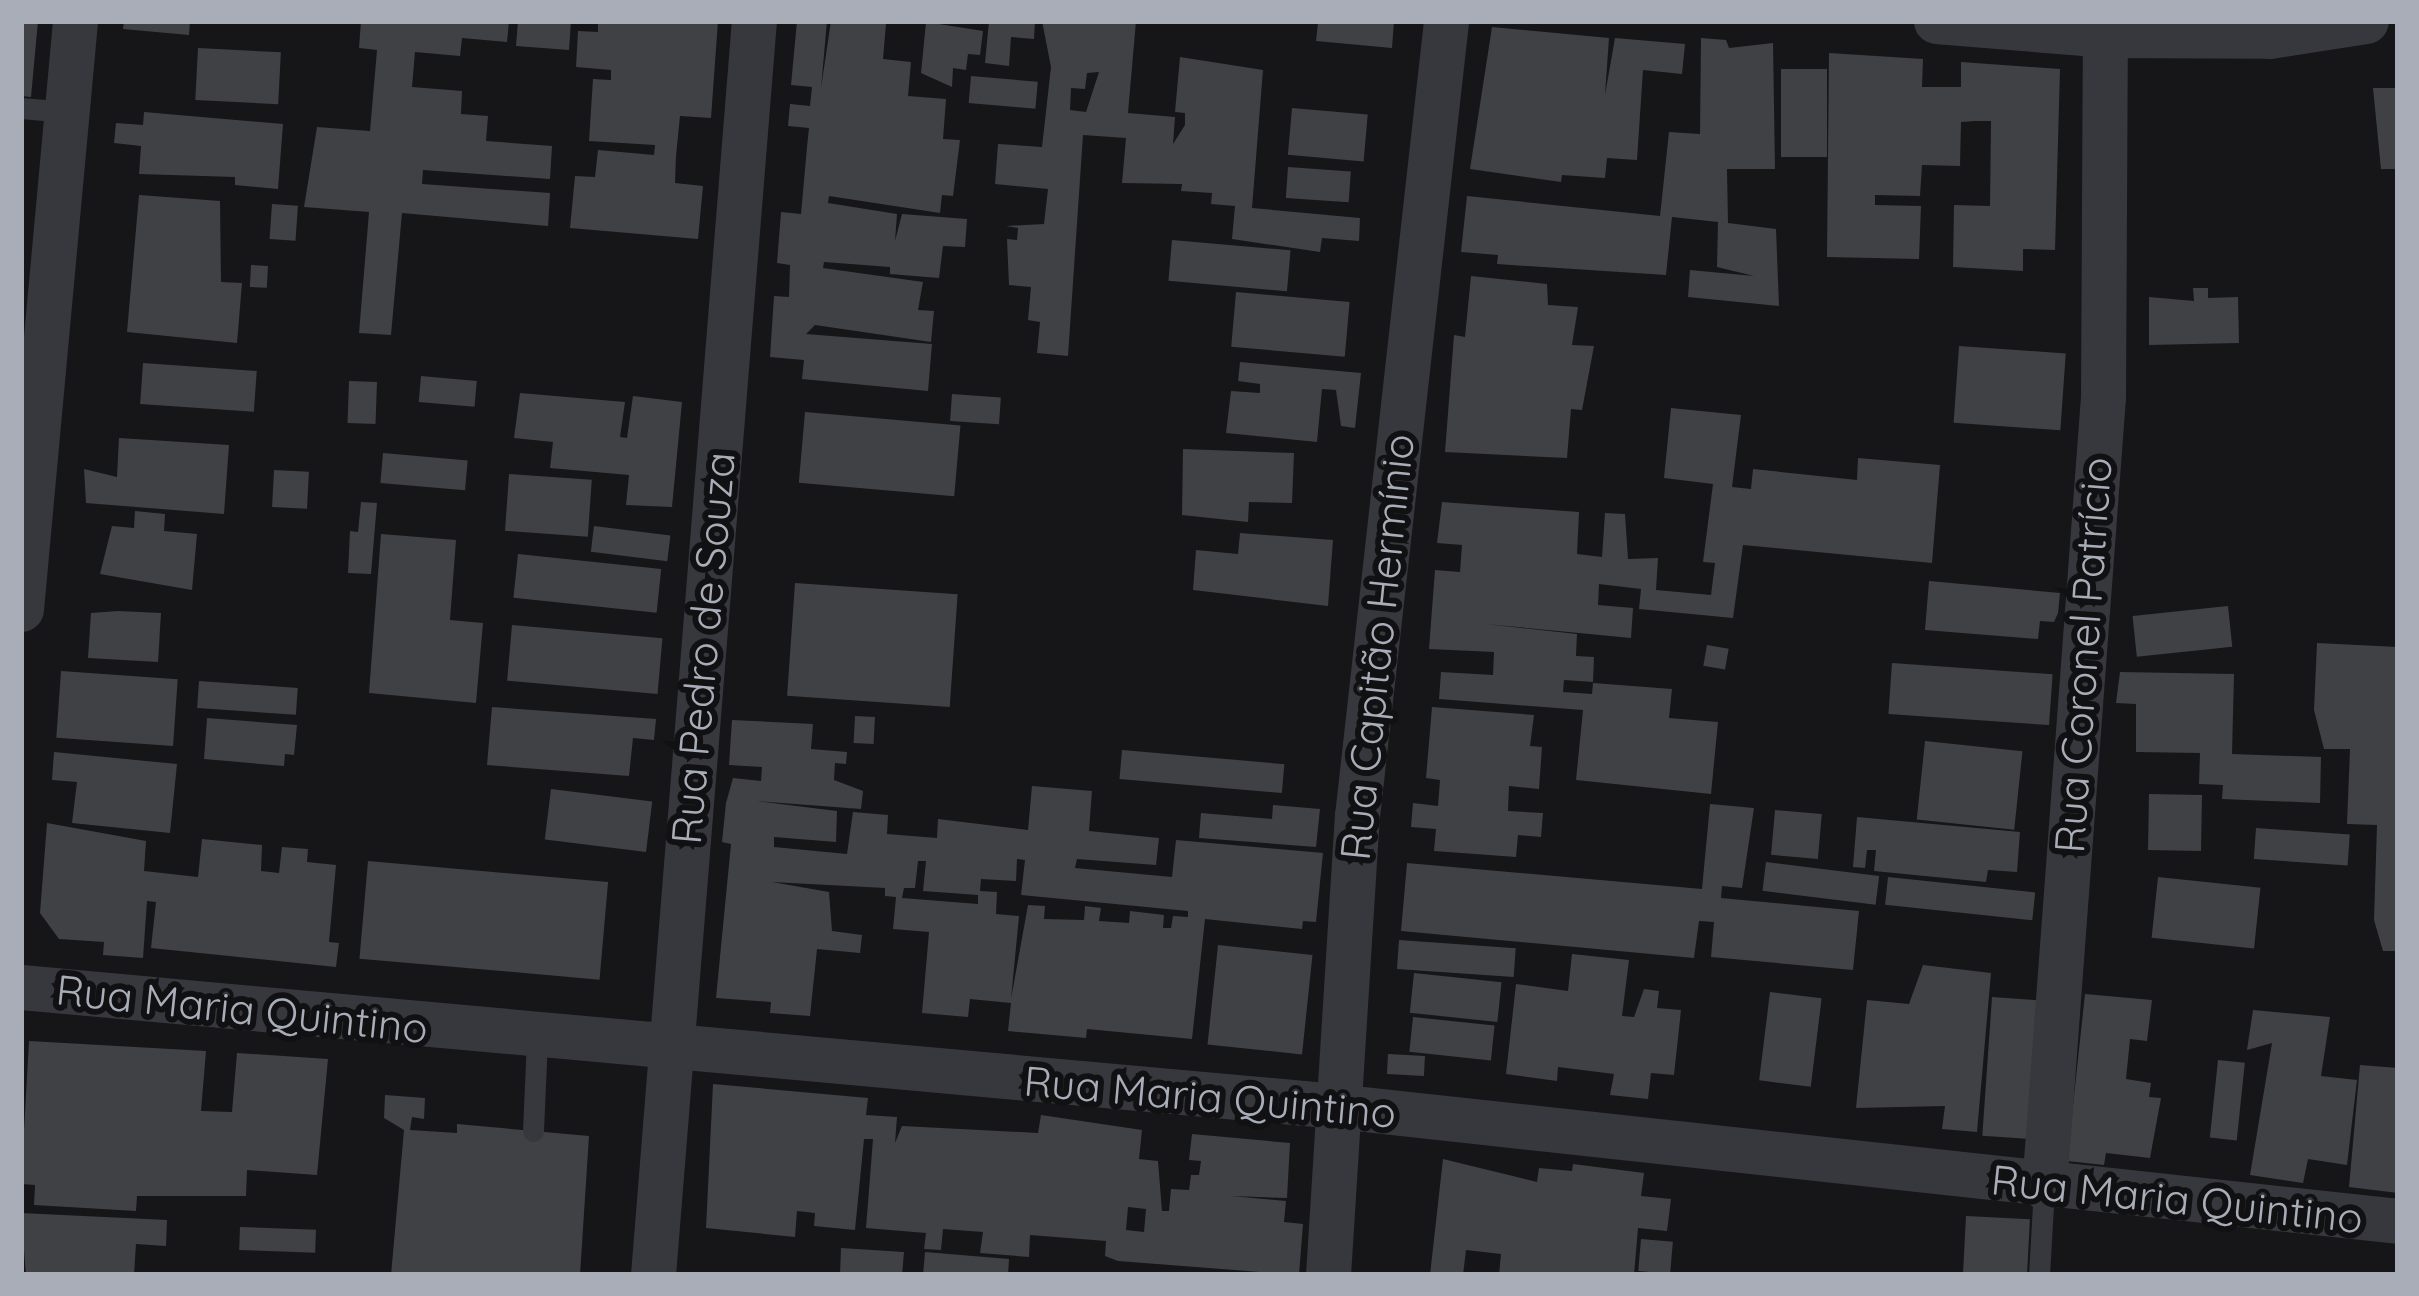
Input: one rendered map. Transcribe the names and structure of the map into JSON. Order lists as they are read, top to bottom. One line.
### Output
{"streets":{"street":["Rua Capitão Hermínio","Rua Pedro de Souza","Rua Coronel Patrício","Rua Maria Quintino"]},"crossings":[["Rua Capitão Hermínio","Rua Maria Quintino"],["Rua Pedro de Souza","Rua Maria Quintino"],["Rua Coronel Patrício","Rua Maria Quintino"]]}
